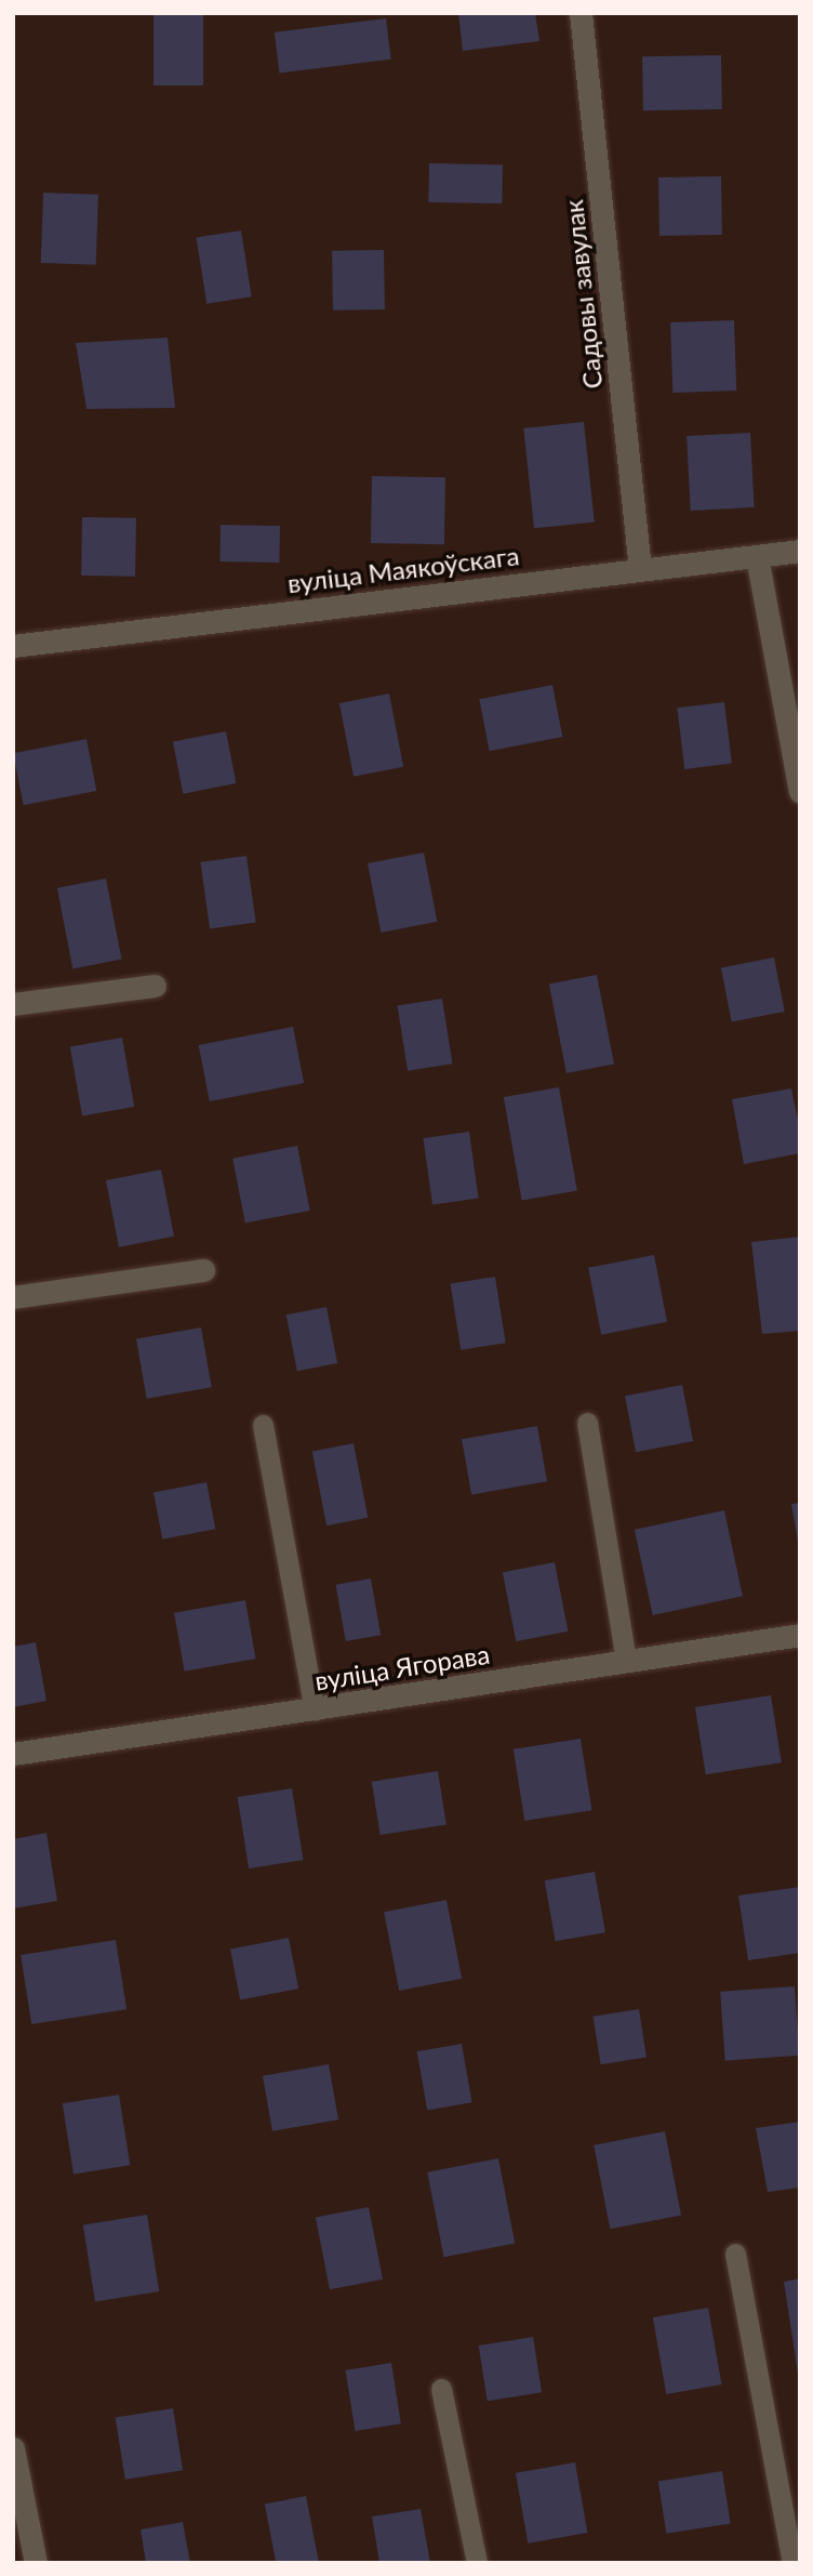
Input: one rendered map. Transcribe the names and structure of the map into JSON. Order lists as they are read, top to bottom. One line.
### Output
{"streets":{"street":["Садовы завулак","вуліца Маякоўскага","вуліца Ягорава"]},"crossings":[["Садовы завулак","вуліца Маякоўскага"]]}
